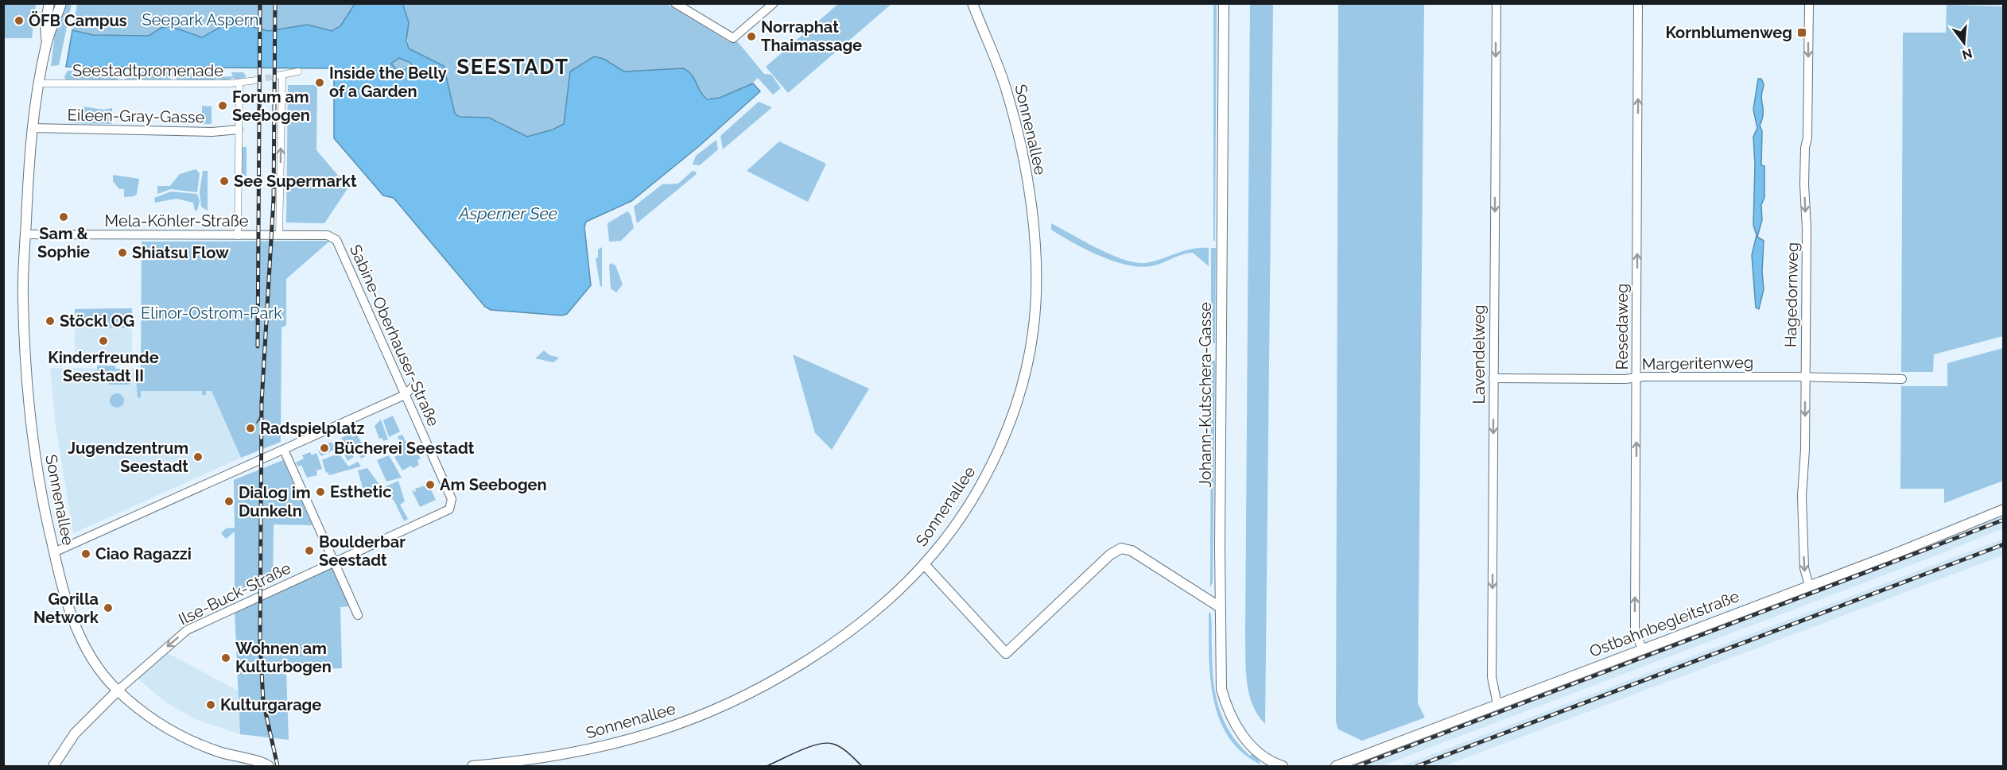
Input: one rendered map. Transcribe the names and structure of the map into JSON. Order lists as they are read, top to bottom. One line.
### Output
{"streets":{"street":["Seestadtpromenade","Eileen-Gray-Gasse","Sonnenallee","Mela-Köhler-Straße","Hagedornweg","Resedaweg","Sabine-Oberhauser-Straße","Lavendelweg","Margeritenweg","Johann-Kutschera-Gasse","Ilse-Buck-Straße","Ostbahnbegleitstraße"]},"crossings":[["Seestadtpromenade","Sonnenallee"],["Eileen-Gray-Gasse","Sonnenallee"],["Sonnenallee","Mela-Köhler-Straße"],["Sonnenallee","Ilse-Buck-Straße"],["Mela-Köhler-Straße","Sabine-Oberhauser-Straße"],["Hagedornweg","Margeritenweg"],["Hagedornweg","Ostbahnbegleitstraße"],["Resedaweg","Margeritenweg"],["Resedaweg","Ostbahnbegleitstraße"],["Sabine-Oberhauser-Straße","Ilse-Buck-Straße"],["Lavendelweg","Margeritenweg"],["Lavendelweg","Ostbahnbegleitstraße"]],"one_way":["Hagedornweg","Resedaweg","Lavendelweg","Ilse-Buck-Straße"],"districts":["SEESTADT"],"water":["Asperner See"],"parks":["Seepark Aspern","Elinor-Ostrom-Park"],"places":{"other":["ÖFB Campus","Norraphat Thaimassage","Inside the Belly of a Garden","Forum am Seebogen","See Supermarkt","Sam & Sophie","Shiatsu Flow","Stöckl OG","Kinderfreunde Seestadt II","Radspielplatz","Bücherei Seestadt","Jugendzentrum Seestadt","Am Seebogen","Esthetic","Dialog im Dunkeln","Boulderbar Seestadt","Ciao Ragazzi","Gorilla Network","Wohnen am Kulturbogen","Kulturgarage"],"transit":["Kornblumenweg"]},"north":"bottom"}
